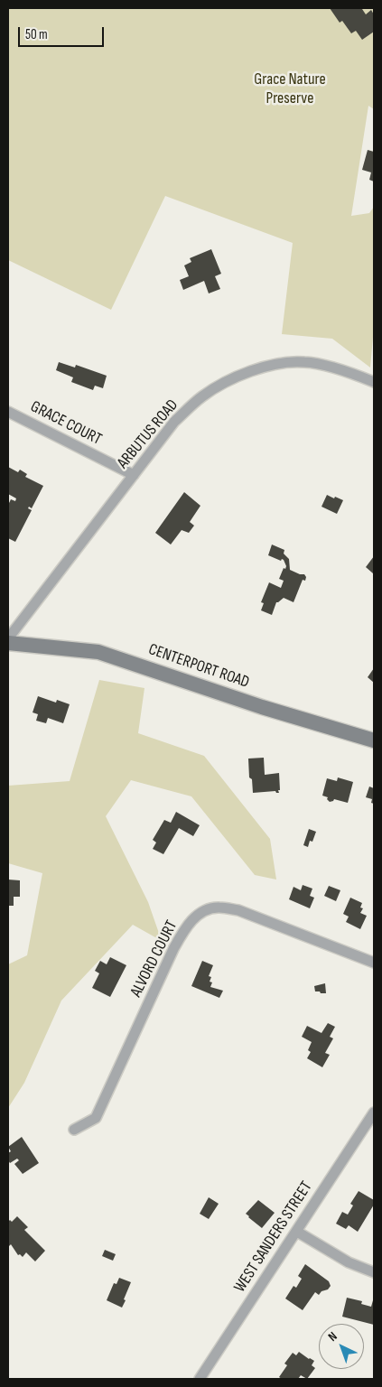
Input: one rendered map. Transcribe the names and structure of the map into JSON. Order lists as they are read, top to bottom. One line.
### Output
{"streets":{"main road":["CENTERPORT ROAD"],"street":["GRACE COURT","ARBUTUS ROAD","ALVORD COURT","WEST SANDERS STREET"]},"crossings":[["GRACE COURT","ARBUTUS ROAD"]],"parks":["Grace Nature Preserve"],"scale_bar":"50 m","north":"top left"}
